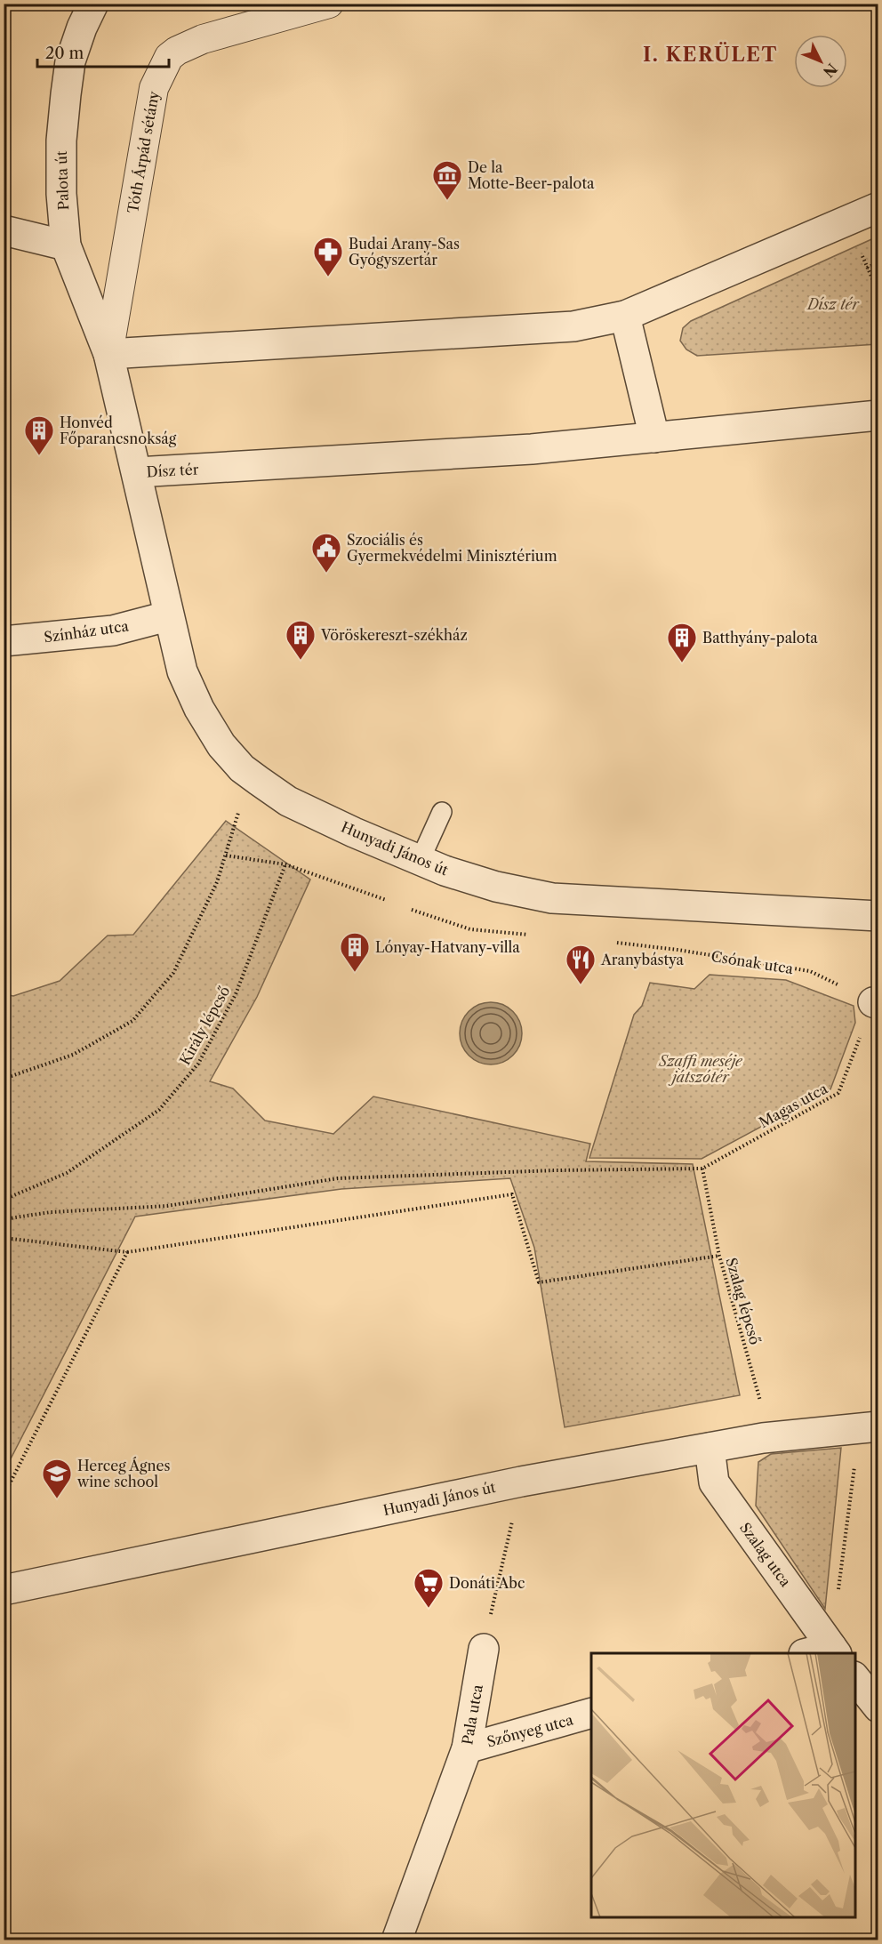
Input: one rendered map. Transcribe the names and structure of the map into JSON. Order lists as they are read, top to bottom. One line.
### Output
{"streets":{"street":["Tóth Árpád sétány","Palota út","Dísz tér","Színház utca","Hunyadi János út","Szalag utca","Pala utca","Szőnyeg utca"],"path":["Csónak utca","Király lépcső","Magas utca","Szalag lépcső"]},"crossings":[["Tóth Árpád sétány","Palota út"],["Tóth Árpád sétány","Dísz tér"],["Palota út","Dísz tér"],["Dísz tér","Hunyadi János út"],["Színház utca","Hunyadi János út"],["Hunyadi János út","Szalag lépcső"],["Hunyadi János út","Szalag utca"],["Csónak utca","Magas utca"],["Magas utca","Szalag lépcső"],["Pala utca","Szőnyeg utca"]],"districts":["I. KERÜLET"],"parks":["Dísz tér","Szaffi meséje játszótér"],"places":{"museum":["De la Motte-Beer-palota"],"pharmacy":["Budai Arany-Sas Gyógyszertár"],"building":["Honvéd Főparancsnokság","Vöröskereszt-székház","Batthyány-palota","Lónyay-Hatvany-villa"],"public building":["Szociális és Gyermekvédelmi Minisztérium"],"restaurant":["Aranybástya"],"school or university":["Herceg Ágnes wine school"],"supermarket":["Donáti Abc"]},"scale_bar":"20 m","north":"bottom right"}
